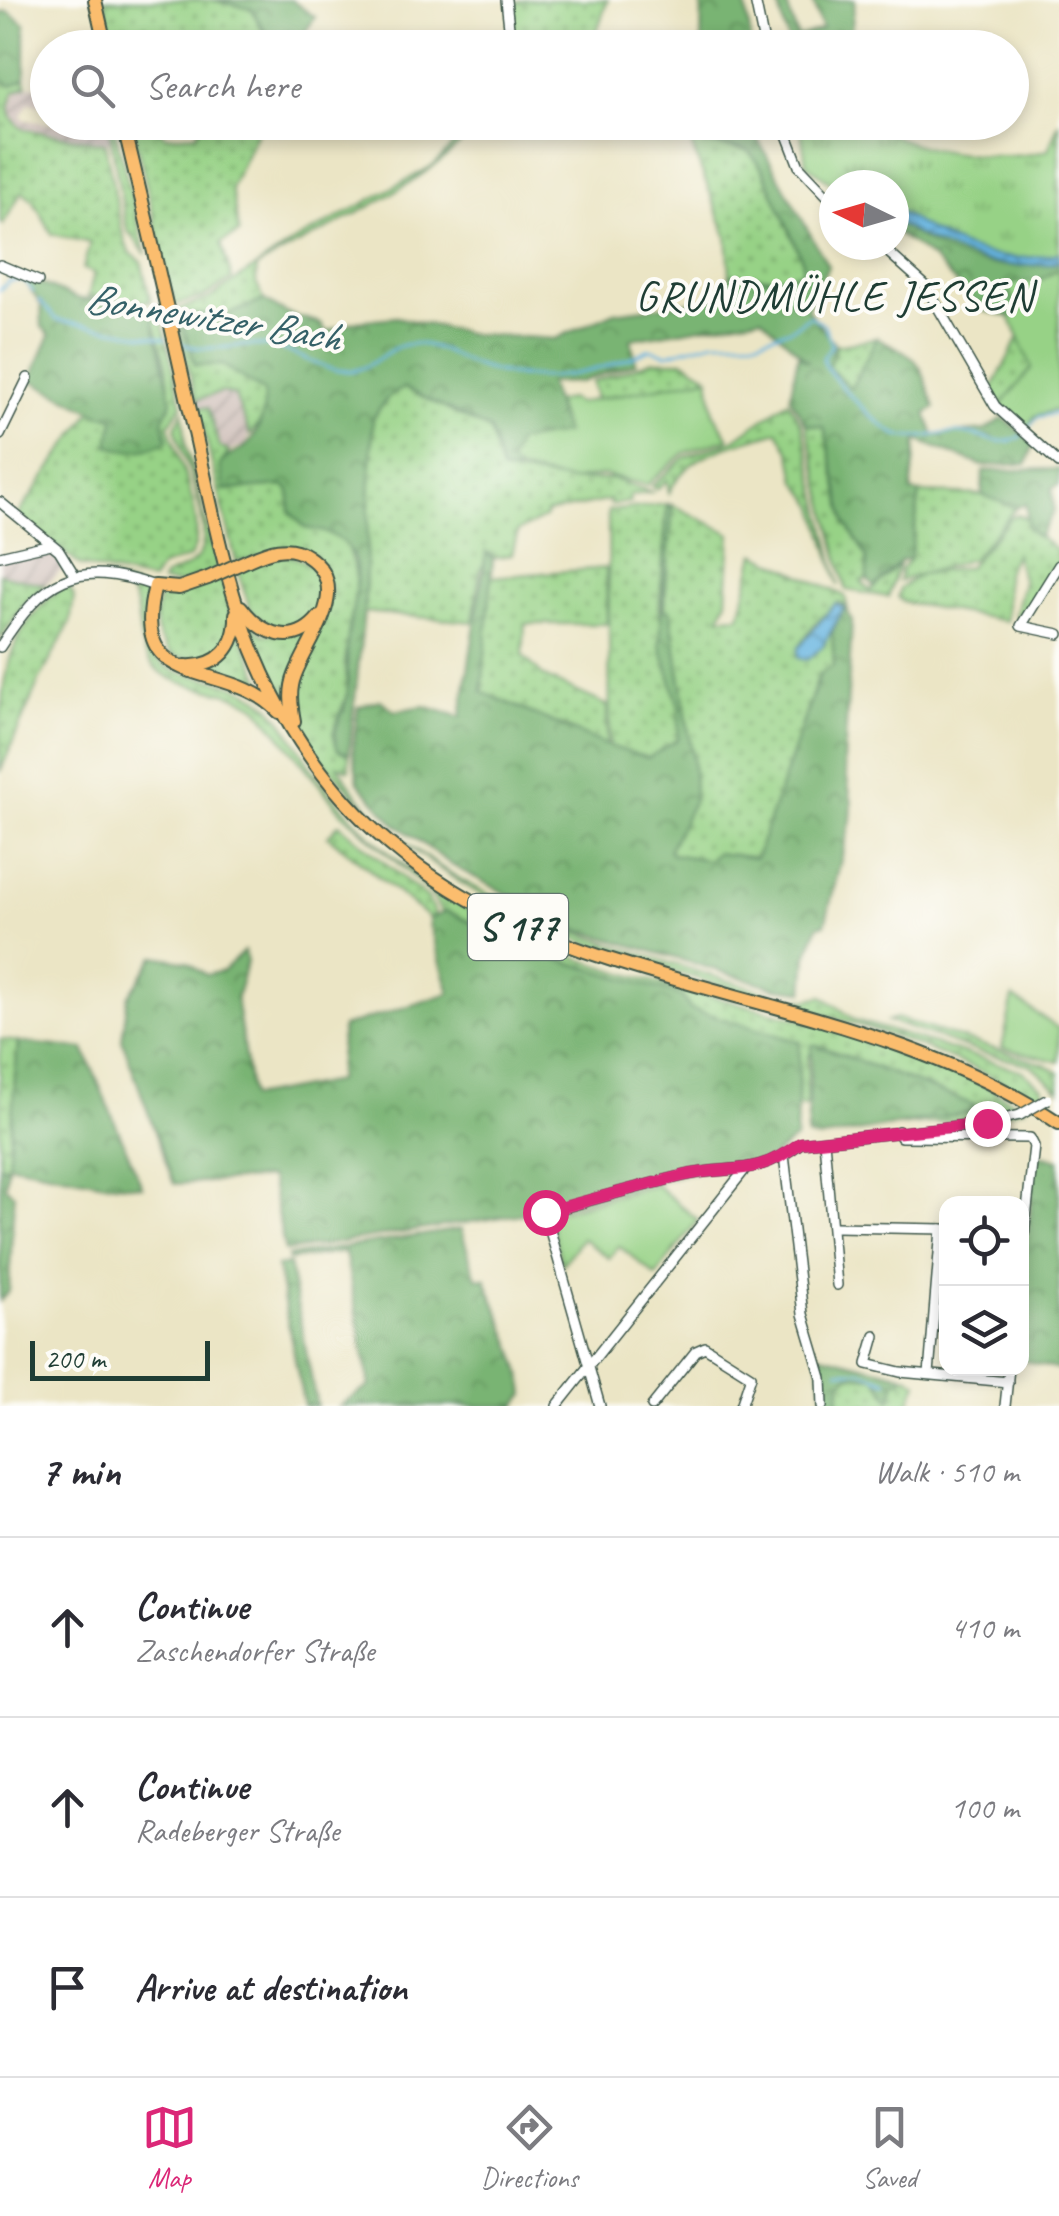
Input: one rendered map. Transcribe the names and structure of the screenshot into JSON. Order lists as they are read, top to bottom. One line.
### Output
{"streets":{"highway":["S 177"]},"districts":["GRUNDMÜHLE JESSEN"],"water":["Bonnewitzer Bach"],"scale_bar":"200 m","north":"left","page":{"search":"Search here","scale":"200 m","heading":["7 min","Walk · 510 m"],"list":[["Continue","Zaschendorfer Straße","410 m"],["Continue","Radeberger Straße","100 m"],"Arrive at destination"],"nav":["Map","Directions","Saved"]}}
